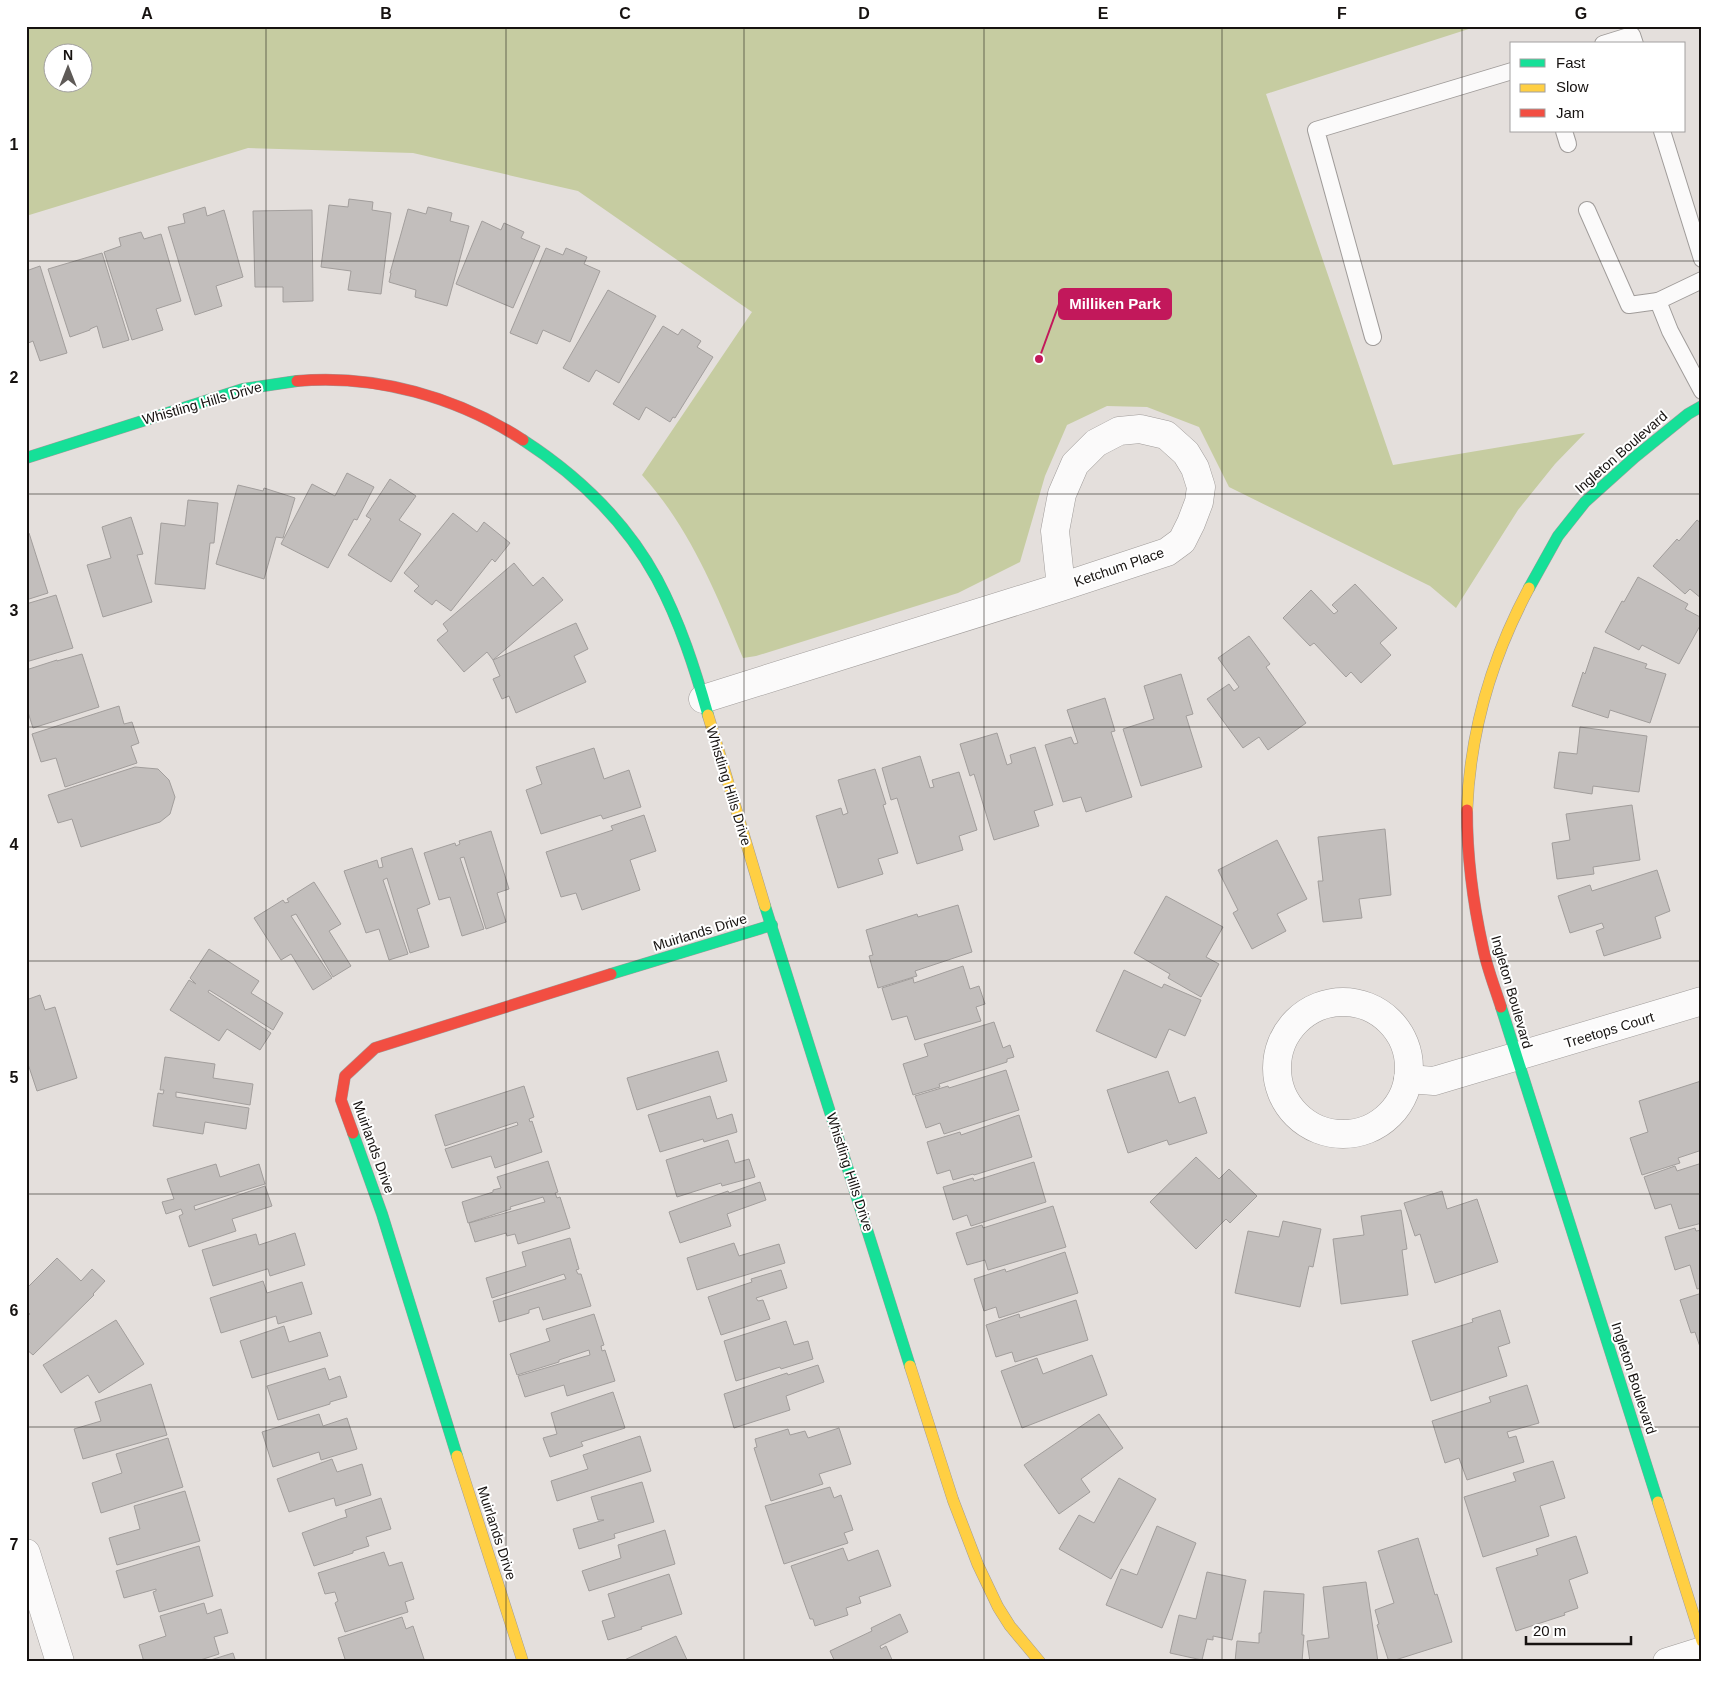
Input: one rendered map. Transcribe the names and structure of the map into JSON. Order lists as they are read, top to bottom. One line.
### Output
{"streets":{"street":["Whistling Hills Drive","Ingleton Boulevard","Ketchum Place","Muirlands Drive","Treetops Court"]},"crossings":[["Whistling Hills Drive","Ketchum Place"],["Whistling Hills Drive","Muirlands Drive"],["Ingleton Boulevard","Treetops Court"]],"places":["Milliken Park"],"legend":["Fast","Slow","Jam"],"scale_bar":"20 m","north":"top","grid":{"columns":["A","B","C","D","E","F","G"],"rows":["1","2","3","4","5","6","7"]}}
